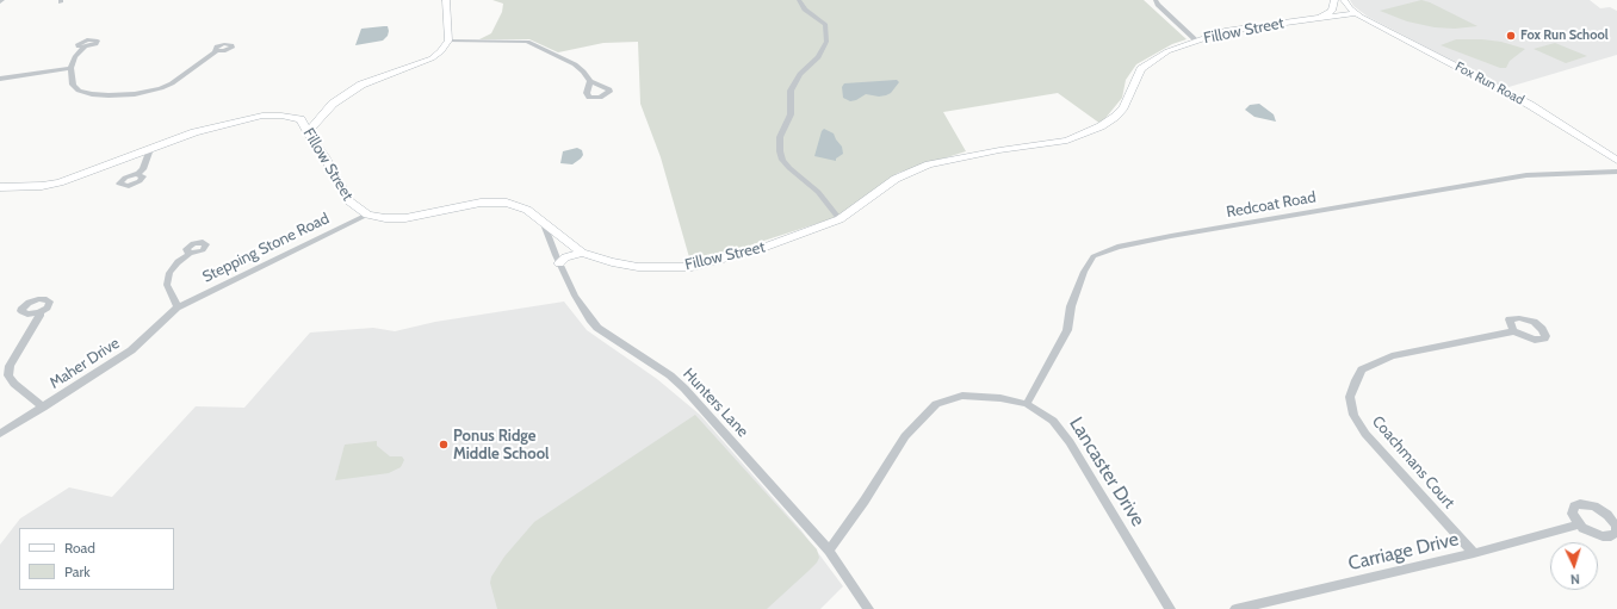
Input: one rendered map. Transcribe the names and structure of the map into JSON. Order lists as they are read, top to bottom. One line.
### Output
{"streets":{"street":["Fillow Street","Fox Run Road","Redcoat Road","Stepping Stone Road","Maher Drive","Hunters Lane","Coachmans Court","Lancaster Drive","Carriage Drive"]},"crossings":[["Fillow Street","Fox Run Road"],["Fillow Street","Stepping Stone Road"],["Fillow Street","Hunters Lane"],["Redcoat Road","Lancaster Drive"],["Stepping Stone Road","Maher Drive"],["Hunters Lane","Lancaster Drive"],["Coachmans Court","Carriage Drive"]],"places":["Fox Run School","Ponus Ridge Middle School"],"legend":["Road","Park"],"north":"bottom"}
